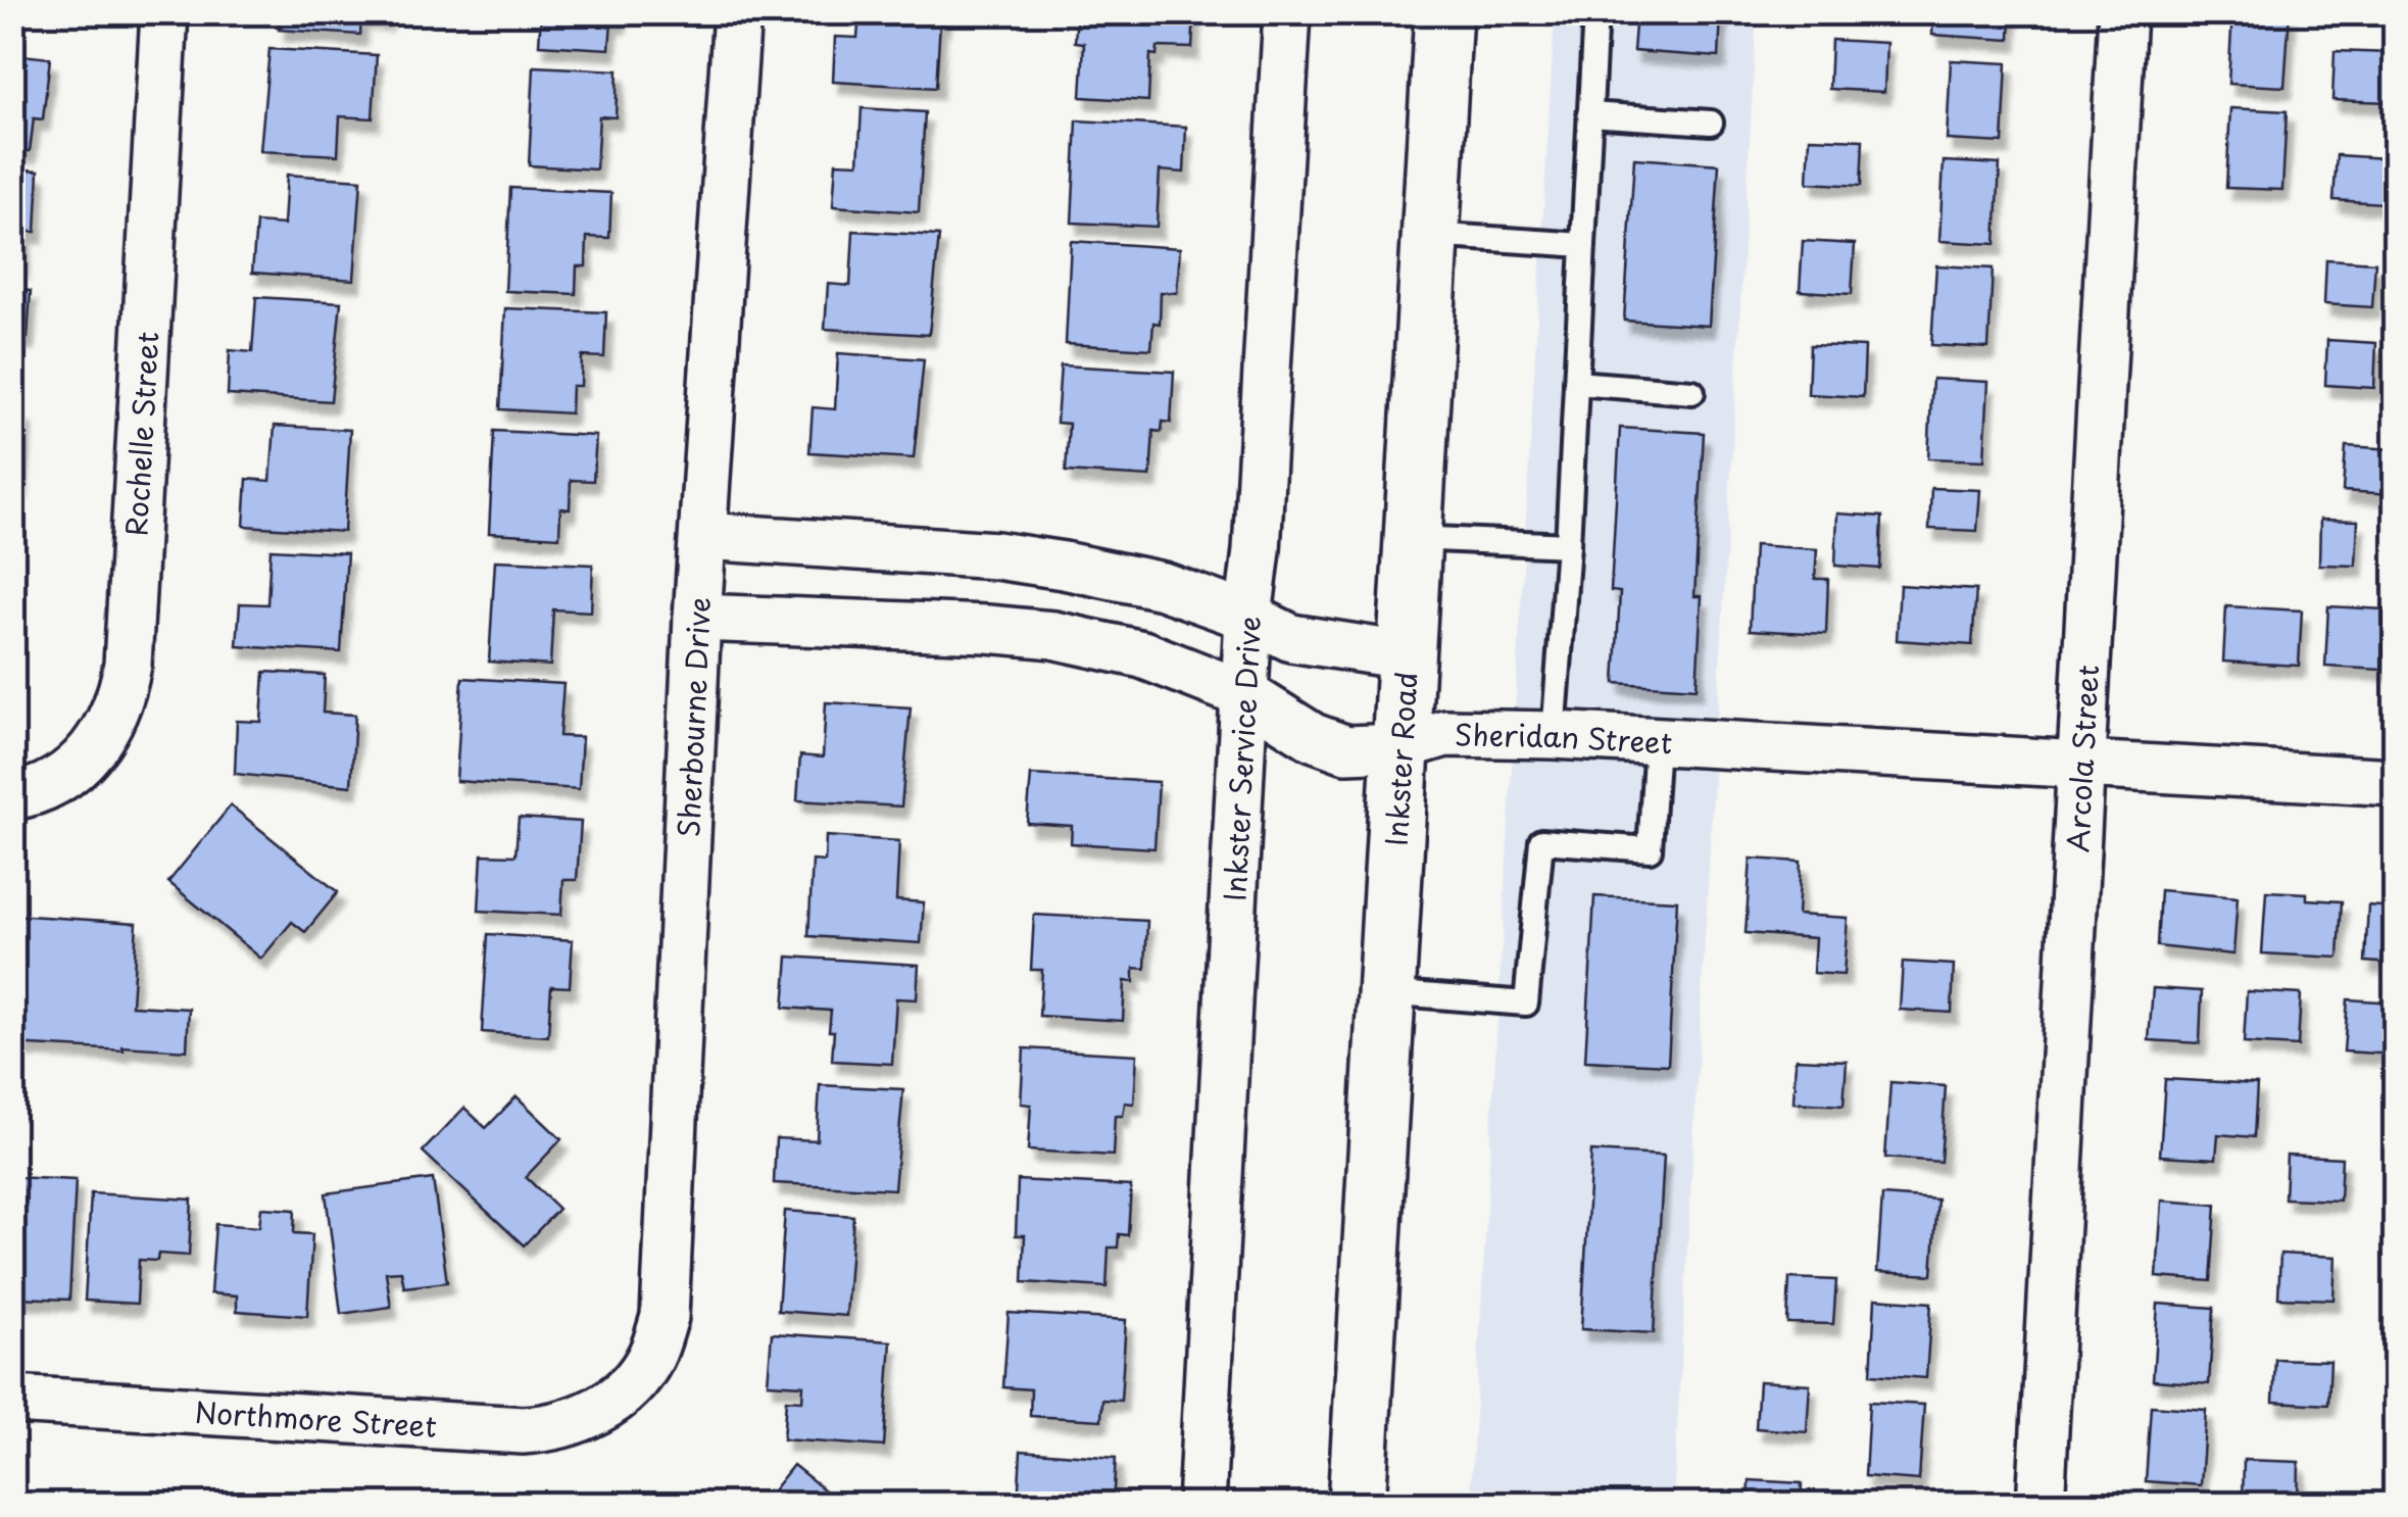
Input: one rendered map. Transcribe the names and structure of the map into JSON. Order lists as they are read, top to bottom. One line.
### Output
{"streets":{"main road":["Inkster Road"],"street":["Rochelle Street","Sherbourne Drive","Sheridan Street","Inkster Service Drive","Arcola Street","Northmore Street"]},"crossings":[["Sherbourne Drive","Sheridan Street"],["Sherbourne Drive","Northmore Street"],["Sheridan Street","Inkster Service Drive"],["Sheridan Street","Inkster Road"],["Sheridan Street","Arcola Street"]]}
